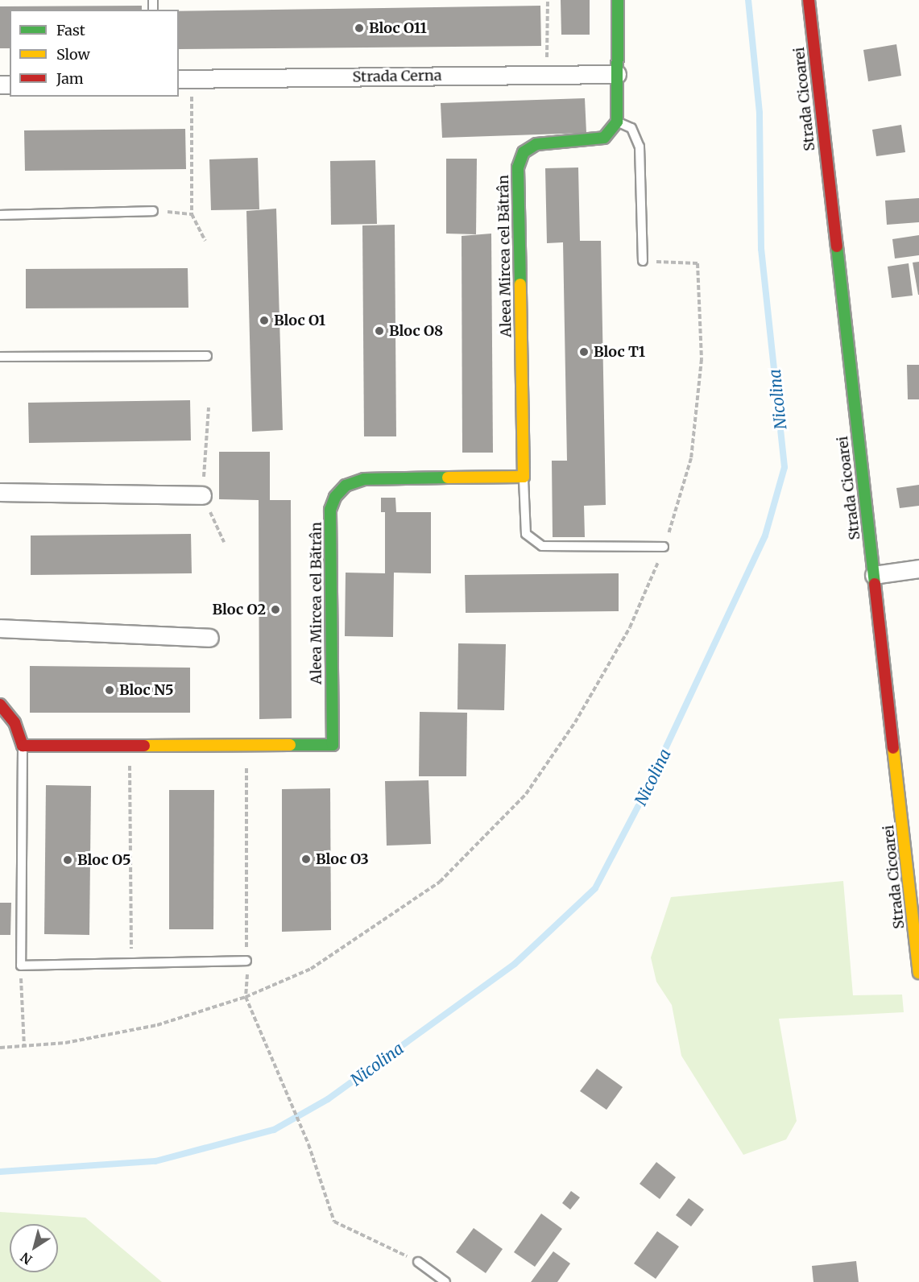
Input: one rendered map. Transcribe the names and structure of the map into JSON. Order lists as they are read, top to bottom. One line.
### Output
{"streets":{"street":["Strada Cerna","Strada Cicoarei","Aleea Mircea cel Bătrân"]},"water":["Nicolina"],"places":["Bloc O11","Bloc O1","Bloc O8","Bloc T1","Bloc O2","Bloc N5","Bloc O3","Bloc O5"],"legend":["Fast","Slow","Jam"],"north":"bottom left"}
